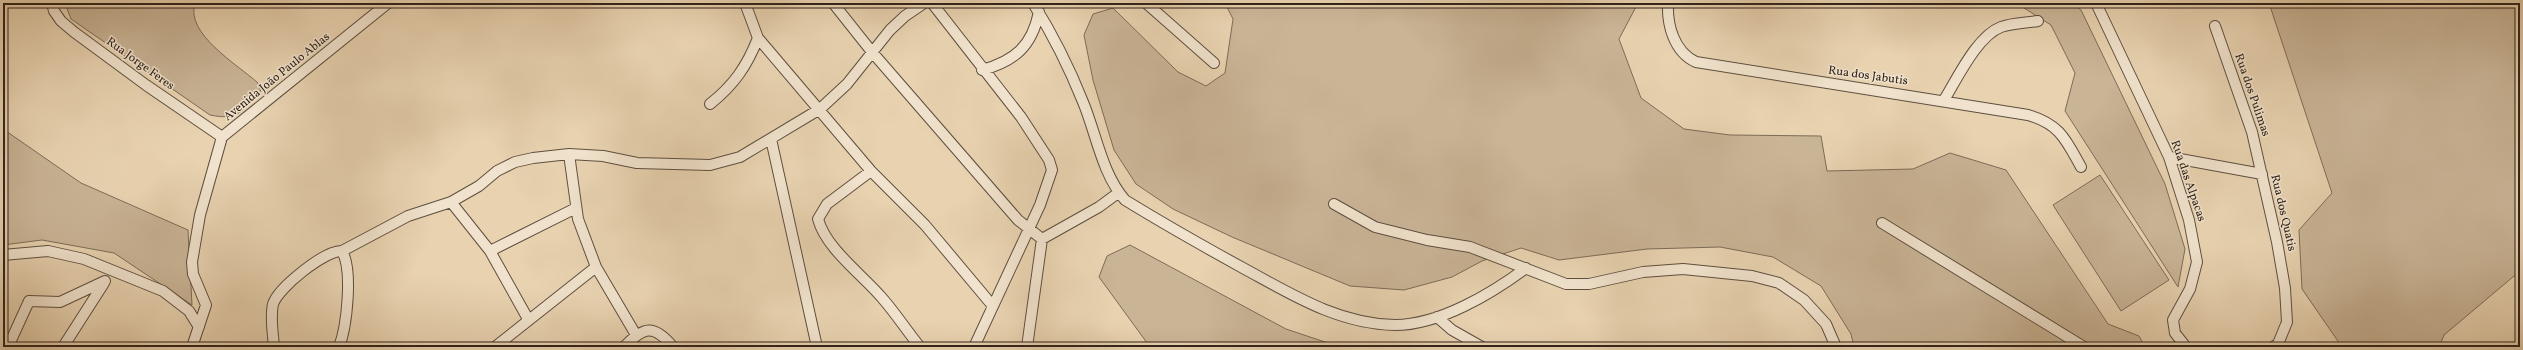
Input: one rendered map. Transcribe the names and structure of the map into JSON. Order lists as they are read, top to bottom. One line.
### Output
{"streets":{"street":["Rua Jorge Feres","Rua dos Jabutis","Avenida João Paulo Ablas","Rua dos Pulimas","Rua das Alpacas","Rua dos Quatis"]},"crossings":[["Rua Jorge Feres","Avenida João Paulo Ablas"],["Rua dos Pulimas","Rua dos Quatis"],["Rua das Alpacas","Rua dos Quatis"]]}
